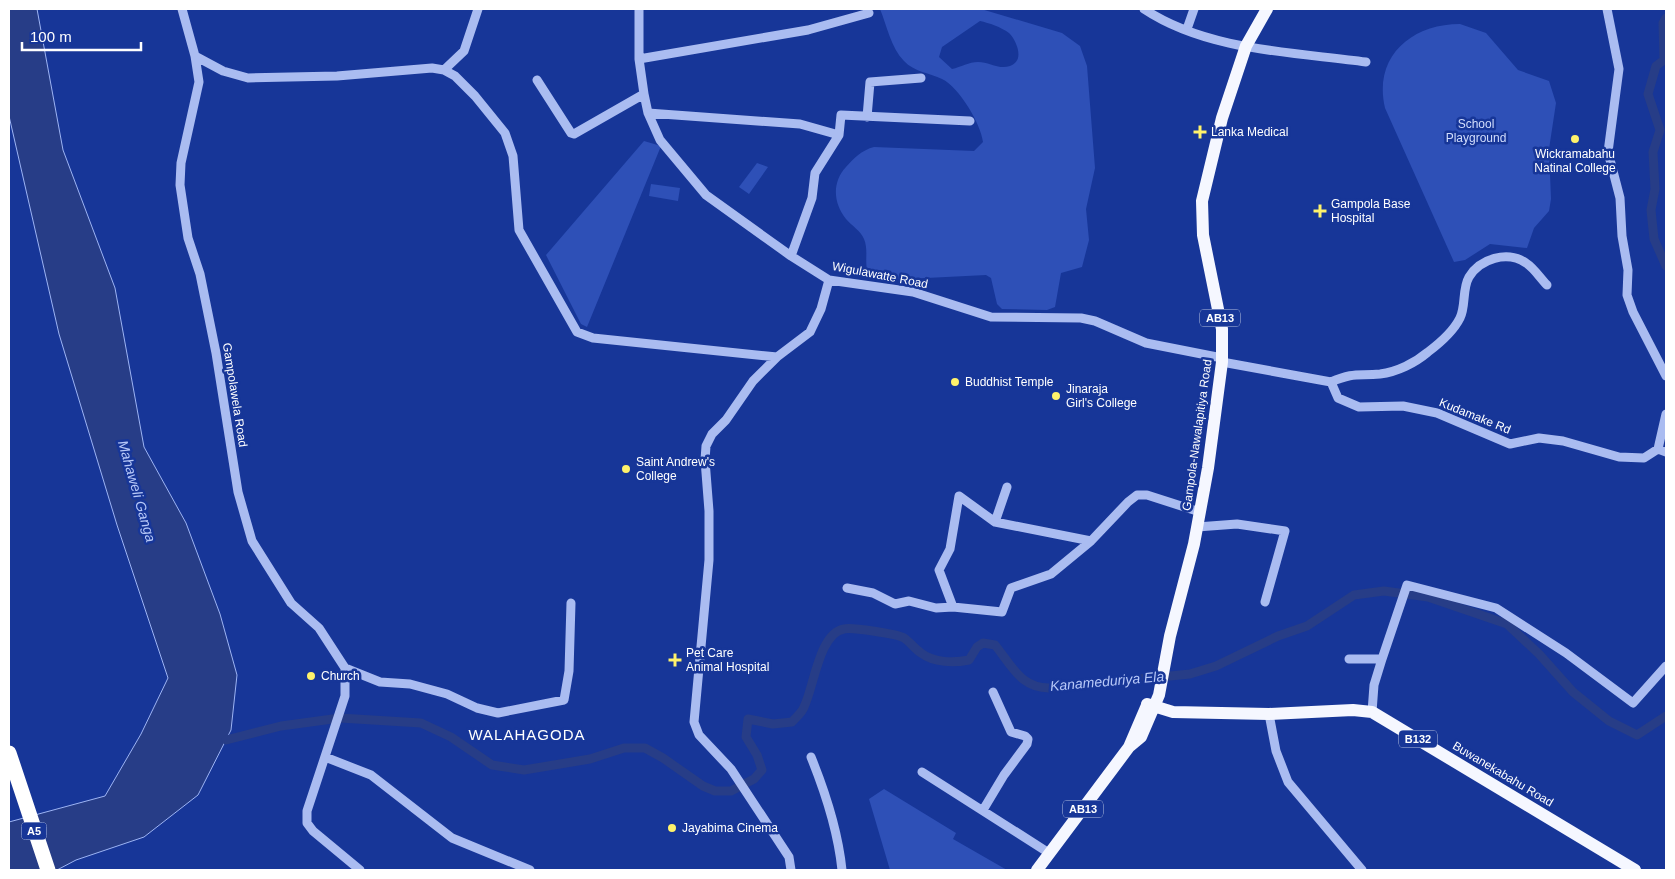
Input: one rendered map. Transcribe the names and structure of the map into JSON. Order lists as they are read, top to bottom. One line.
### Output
{"streets":{"highway":["A5"],"main road":["AB13","Gampola-Nawalapitiya Road","B132","Buwanekabahu Road"],"street":["Wigulawatte Road","Gampolawela Road","Kudamake Rd"]},"crossings":[["Wigulawatte Road","Gampola-Nawalapitiya Road"],["AB13","Gampola-Nawalapitiya Road"],["AB13","Buwanekabahu Road"],["Gampola-Nawalapitiya Road","Buwanekabahu Road"]],"districts":["WALAHAGODA"],"water":["Mahaweli Ganga","Kanameduriya Ela"],"parks":["School Playground"],"places":{"health":["Lanka Medical","Gampola Base Hospital","Pet Care Animal Hospital"],"other":["Wickramabahu Natinal College","Buddhist Temple","Jinaraja Girl's College","Saint Andrew's College","Church","Jayabima Cinema"]},"scale_bar":"100 m"}
